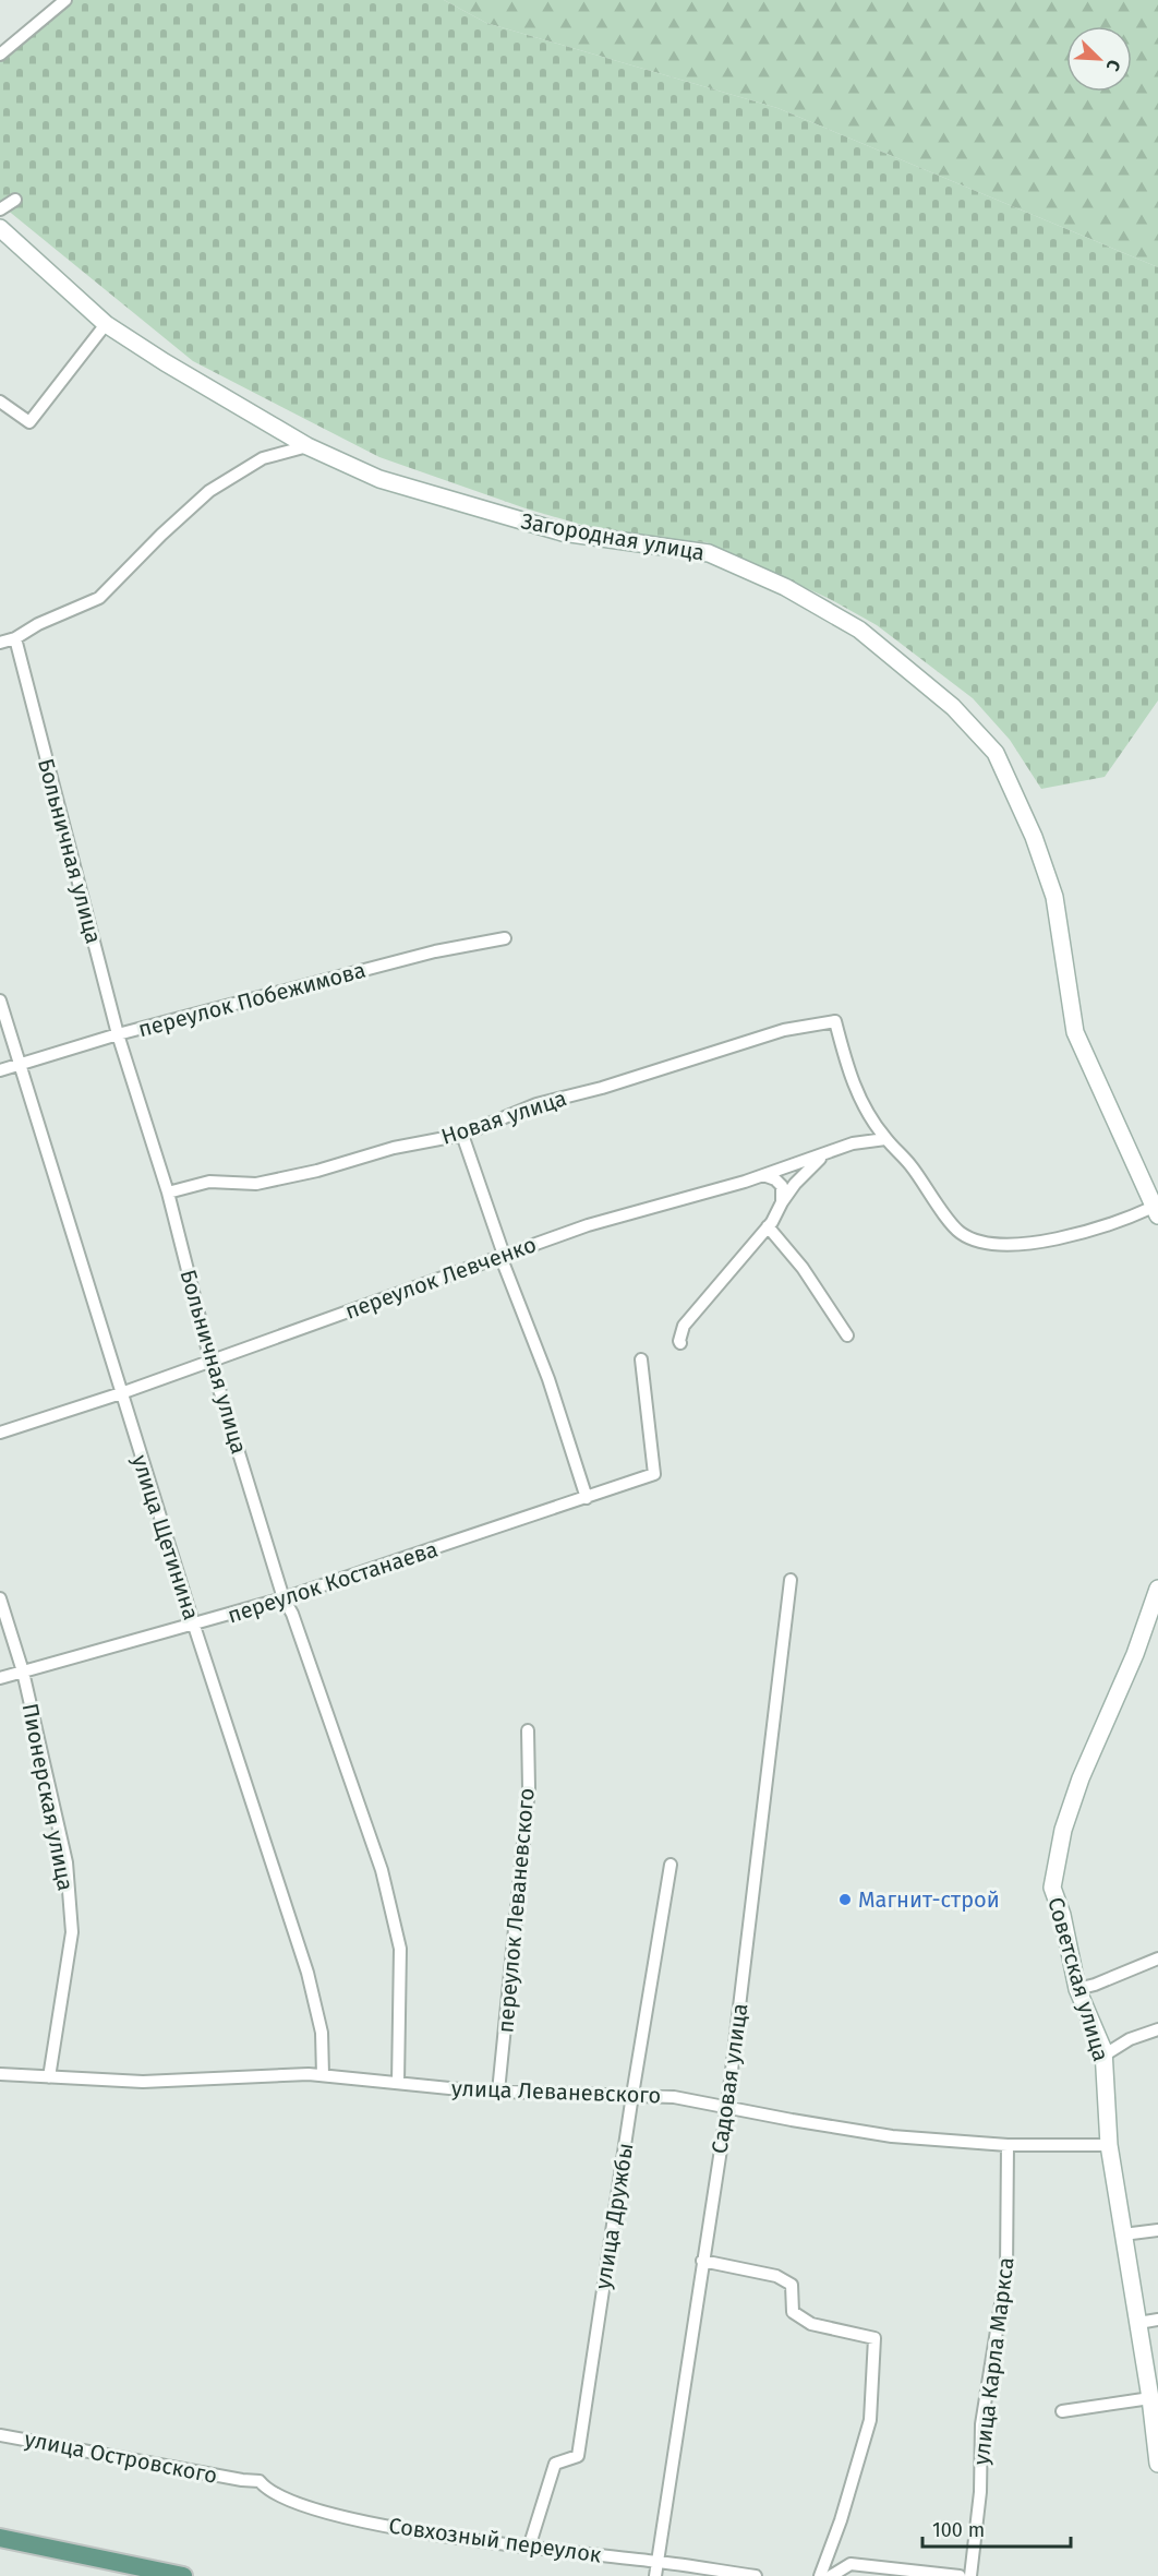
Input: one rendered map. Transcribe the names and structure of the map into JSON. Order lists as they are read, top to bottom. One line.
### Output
{"streets":{"street":["Загородная улица","Больничная улица","переулок Побежимова","Новая улица","переулок Левченко","улица Щетинина","переулок Костанаева","Пионерская улица","переулок Леваневского","Советская улица","Садовая улица","улица Леваневского","улица Дружбы","улица Карла Маркса","улица Островского","Совхозный переулок"]},"crossings":[["Больничная улица","переулок Побежимова"],["Больничная улица","Новая улица"],["Больничная улица","переулок Левченко"],["Больничная улица","переулок Костанаева"],["Больничная улица","улица Леваневского"],["переулок Побежимова","улица Щетинина"],["Новая улица","переулок Левченко"],["переулок Левченко","улица Щетинина"],["улица Щетинина","переулок Костанаева"],["улица Щетинина","улица Леваневского"],["переулок Костанаева","Пионерская улица"],["Пионерская улица","улица Леваневского"],["переулок Леваневского","улица Леваневского"],["Советская улица","улица Леваневского"],["Садовая улица","улица Леваневского"],["Садовая улица","Совхозный переулок"],["улица Леваневского","улица Дружбы"],["улица Леваневского","улица Карла Маркса"],["улица Дружбы","Совхозный переулок"],["улица Островского","Совхозный переулок"]],"places":["Магнит-строй"],"scale_bar":"100 m","north":"bottom right"}
